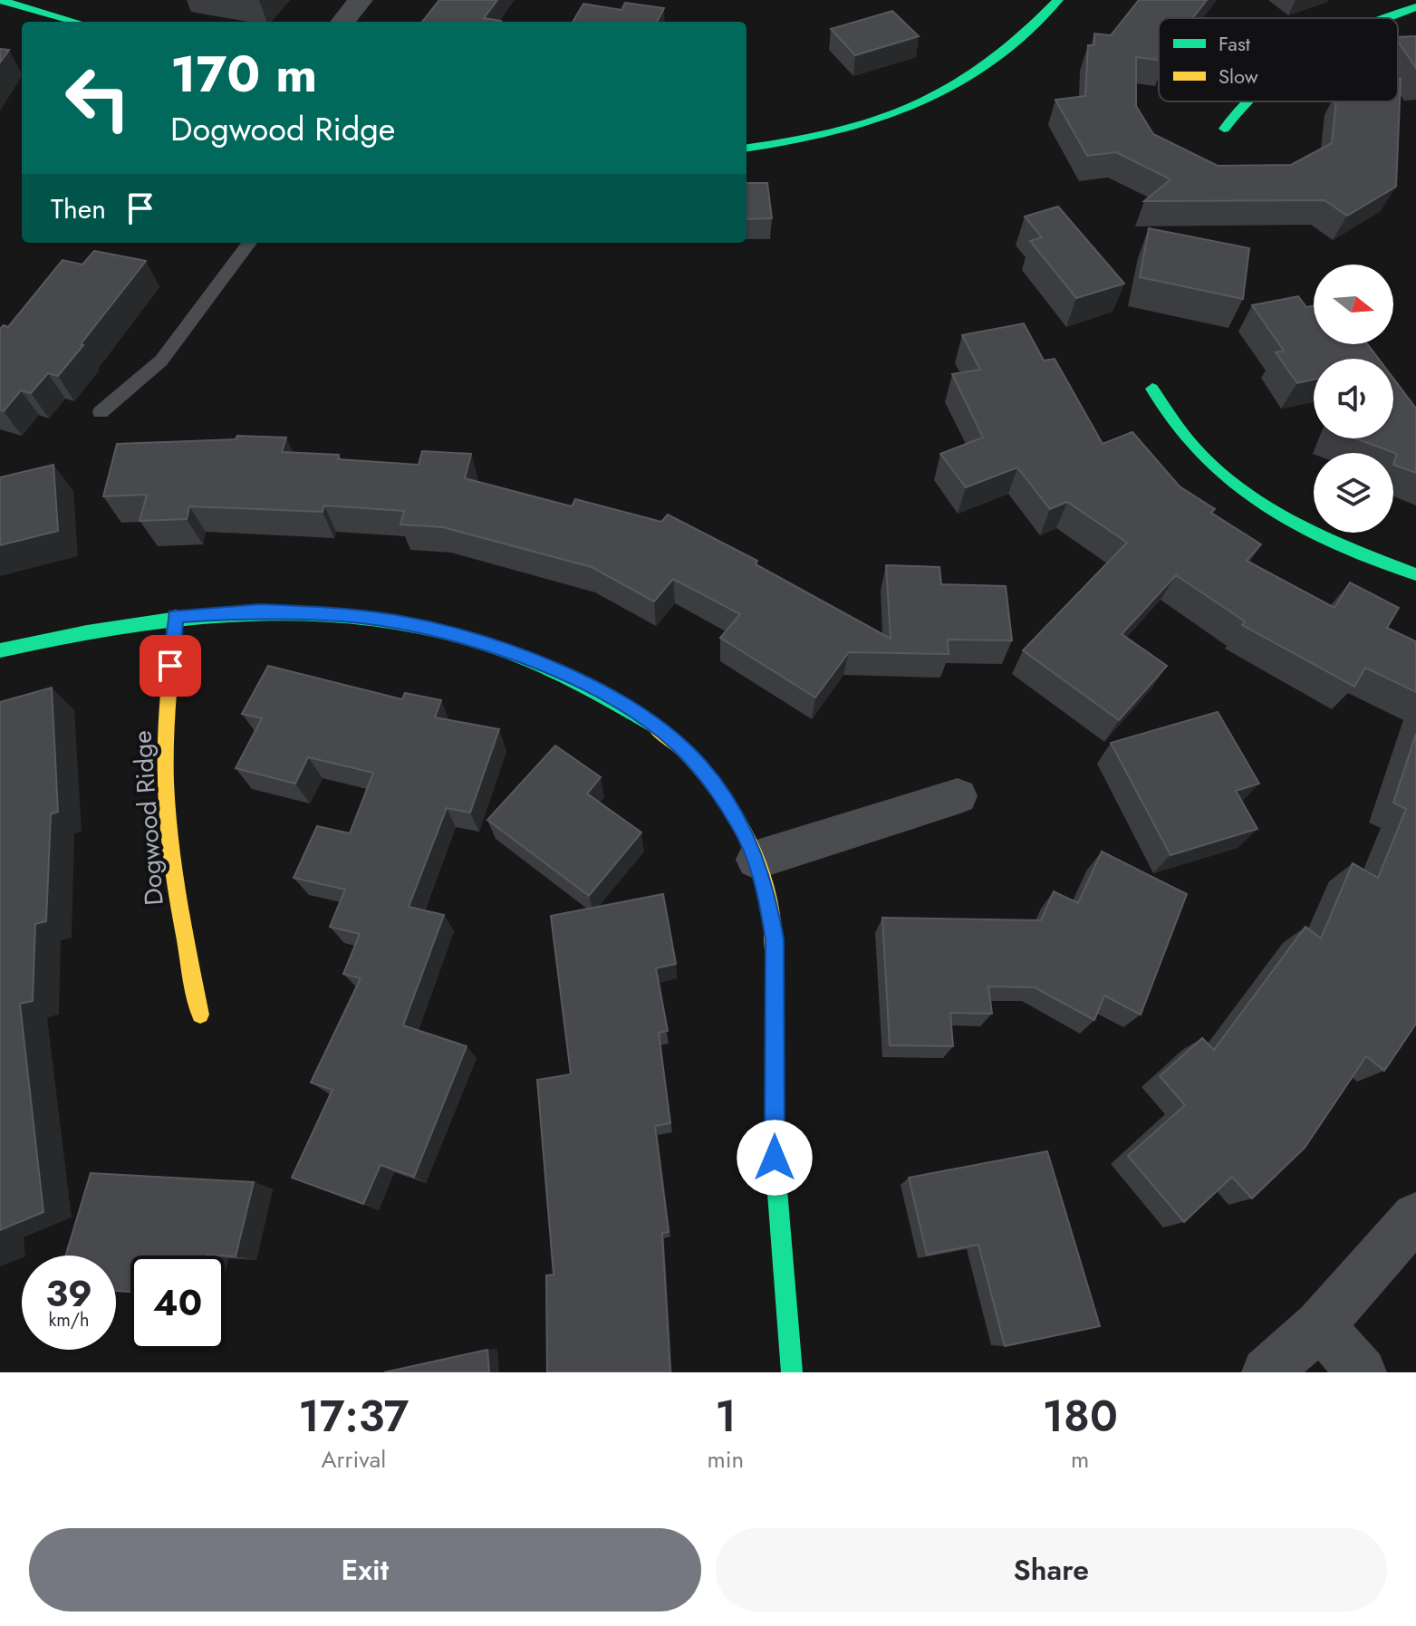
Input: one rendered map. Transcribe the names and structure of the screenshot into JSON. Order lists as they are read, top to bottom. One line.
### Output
{"streets":{"street":["Dogwood Ridge"]},"legend":["Fast","Slow"],"north":"right","page":{"turn":["170 m","Dogwood Ridge"],"then":"Then","speed":"39 km/h","limit":"40","eta":["17:37","Arrival","1","min","180","m"],"buttons":["Exit","Share"]}}
